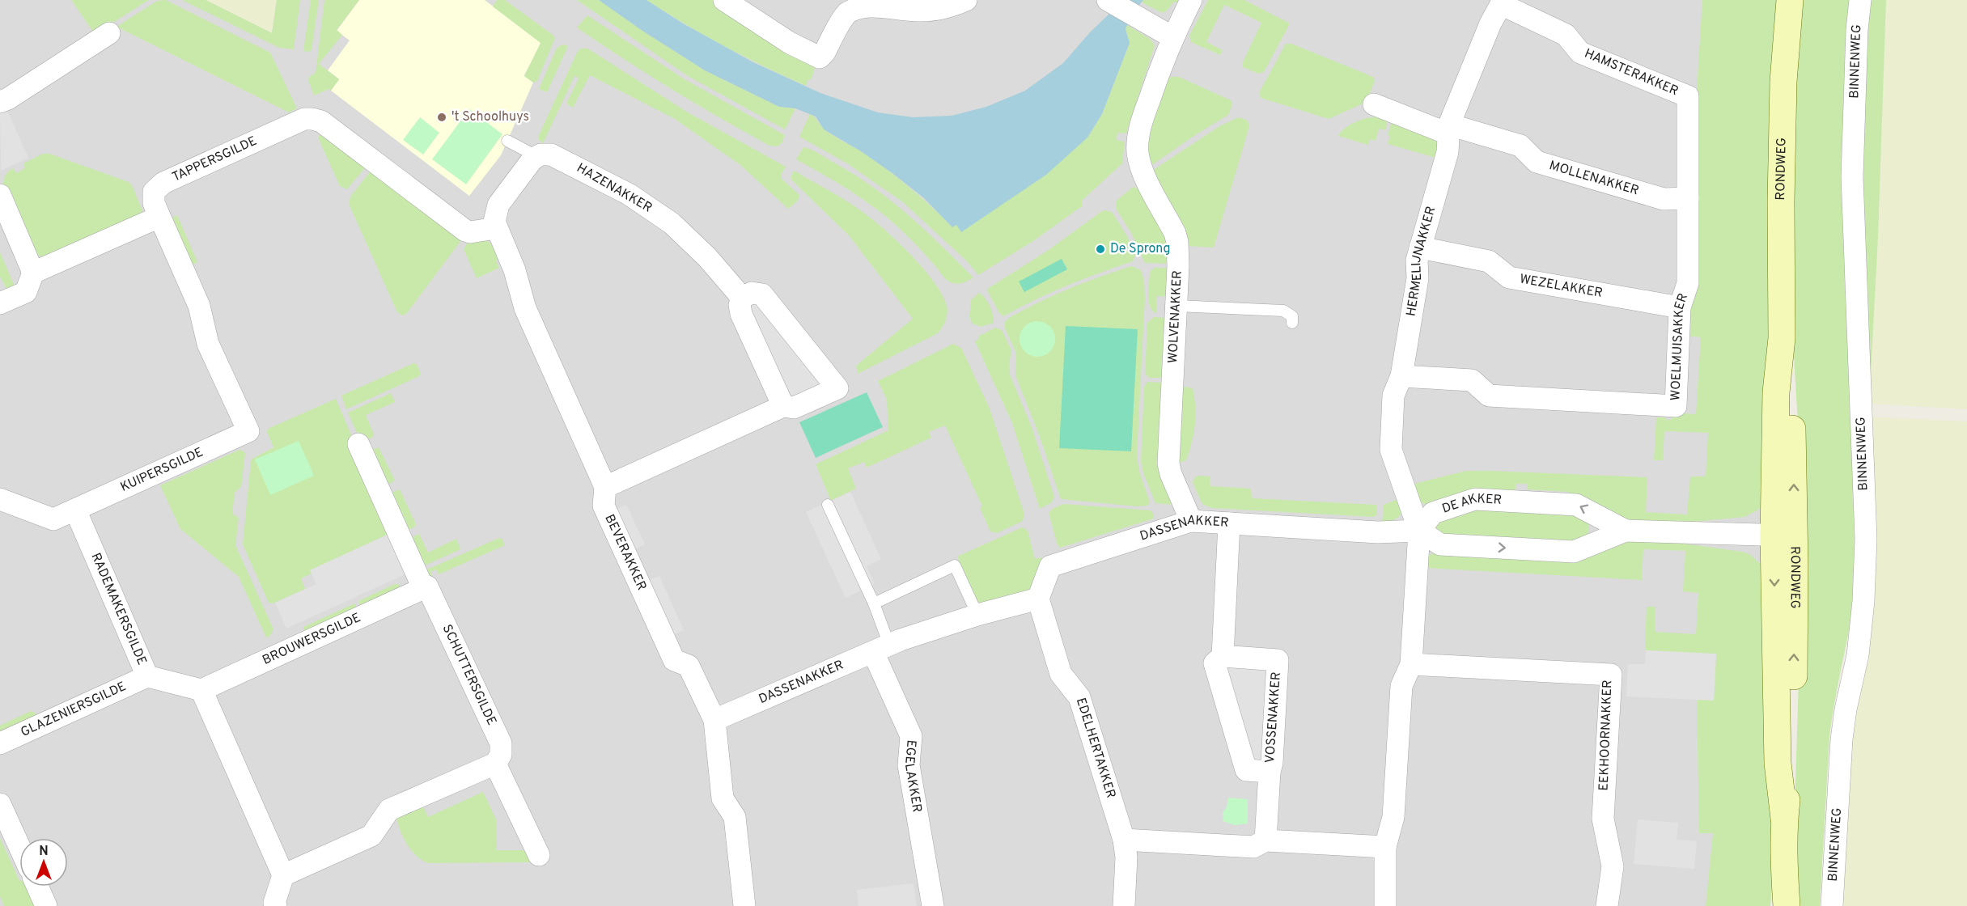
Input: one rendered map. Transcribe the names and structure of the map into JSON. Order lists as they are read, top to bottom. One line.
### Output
{"streets":{"main road":["RONDWEG"],"street":["BINNENWEG","HAMSTERAKKER","TAPPERSGILDE","MOLLENAKKER","HAZENAKKER","HERMELIJNAKKER","WEZELAKKER","WOLVENAKKER","WOELMUISAKKER","KUIPERSGILDE","DE AKKER","DASSENAKKER","BEVERAKKER","RADEMAKERSGILDE","BROUWERSGILDE","SCHUTTERSGILDE","GLAZENIERSGILDE","VOSSENAKKER","EEKHOORNAKKER","EDELHERTAKKER","EGELAKKER"]},"crossings":[["HAMSTERAKKER","HERMELIJNAKKER"],["HAMSTERAKKER","WOELMUISAKKER"],["TAPPERSGILDE","KUIPERSGILDE"],["TAPPERSGILDE","BEVERAKKER"],["RONDWEG","DE AKKER"],["MOLLENAKKER","HERMELIJNAKKER"],["MOLLENAKKER","WOELMUISAKKER"],["HAZENAKKER","BEVERAKKER"],["HERMELIJNAKKER","WEZELAKKER"],["HERMELIJNAKKER","WOELMUISAKKER"],["HERMELIJNAKKER","DE AKKER"],["HERMELIJNAKKER","DASSENAKKER"],["WEZELAKKER","WOELMUISAKKER"],["WOLVENAKKER","DASSENAKKER"],["KUIPERSGILDE","RADEMAKERSGILDE"],["DE AKKER","DASSENAKKER"],["DASSENAKKER","BEVERAKKER"],["DASSENAKKER","VOSSENAKKER"],["DASSENAKKER","EDELHERTAKKER"],["DASSENAKKER","EGELAKKER"],["RADEMAKERSGILDE","BROUWERSGILDE"],["RADEMAKERSGILDE","GLAZENIERSGILDE"],["BROUWERSGILDE","SCHUTTERSGILDE"]],"places":["'t Schoolhuys","De Sprong"],"north":"top"}
